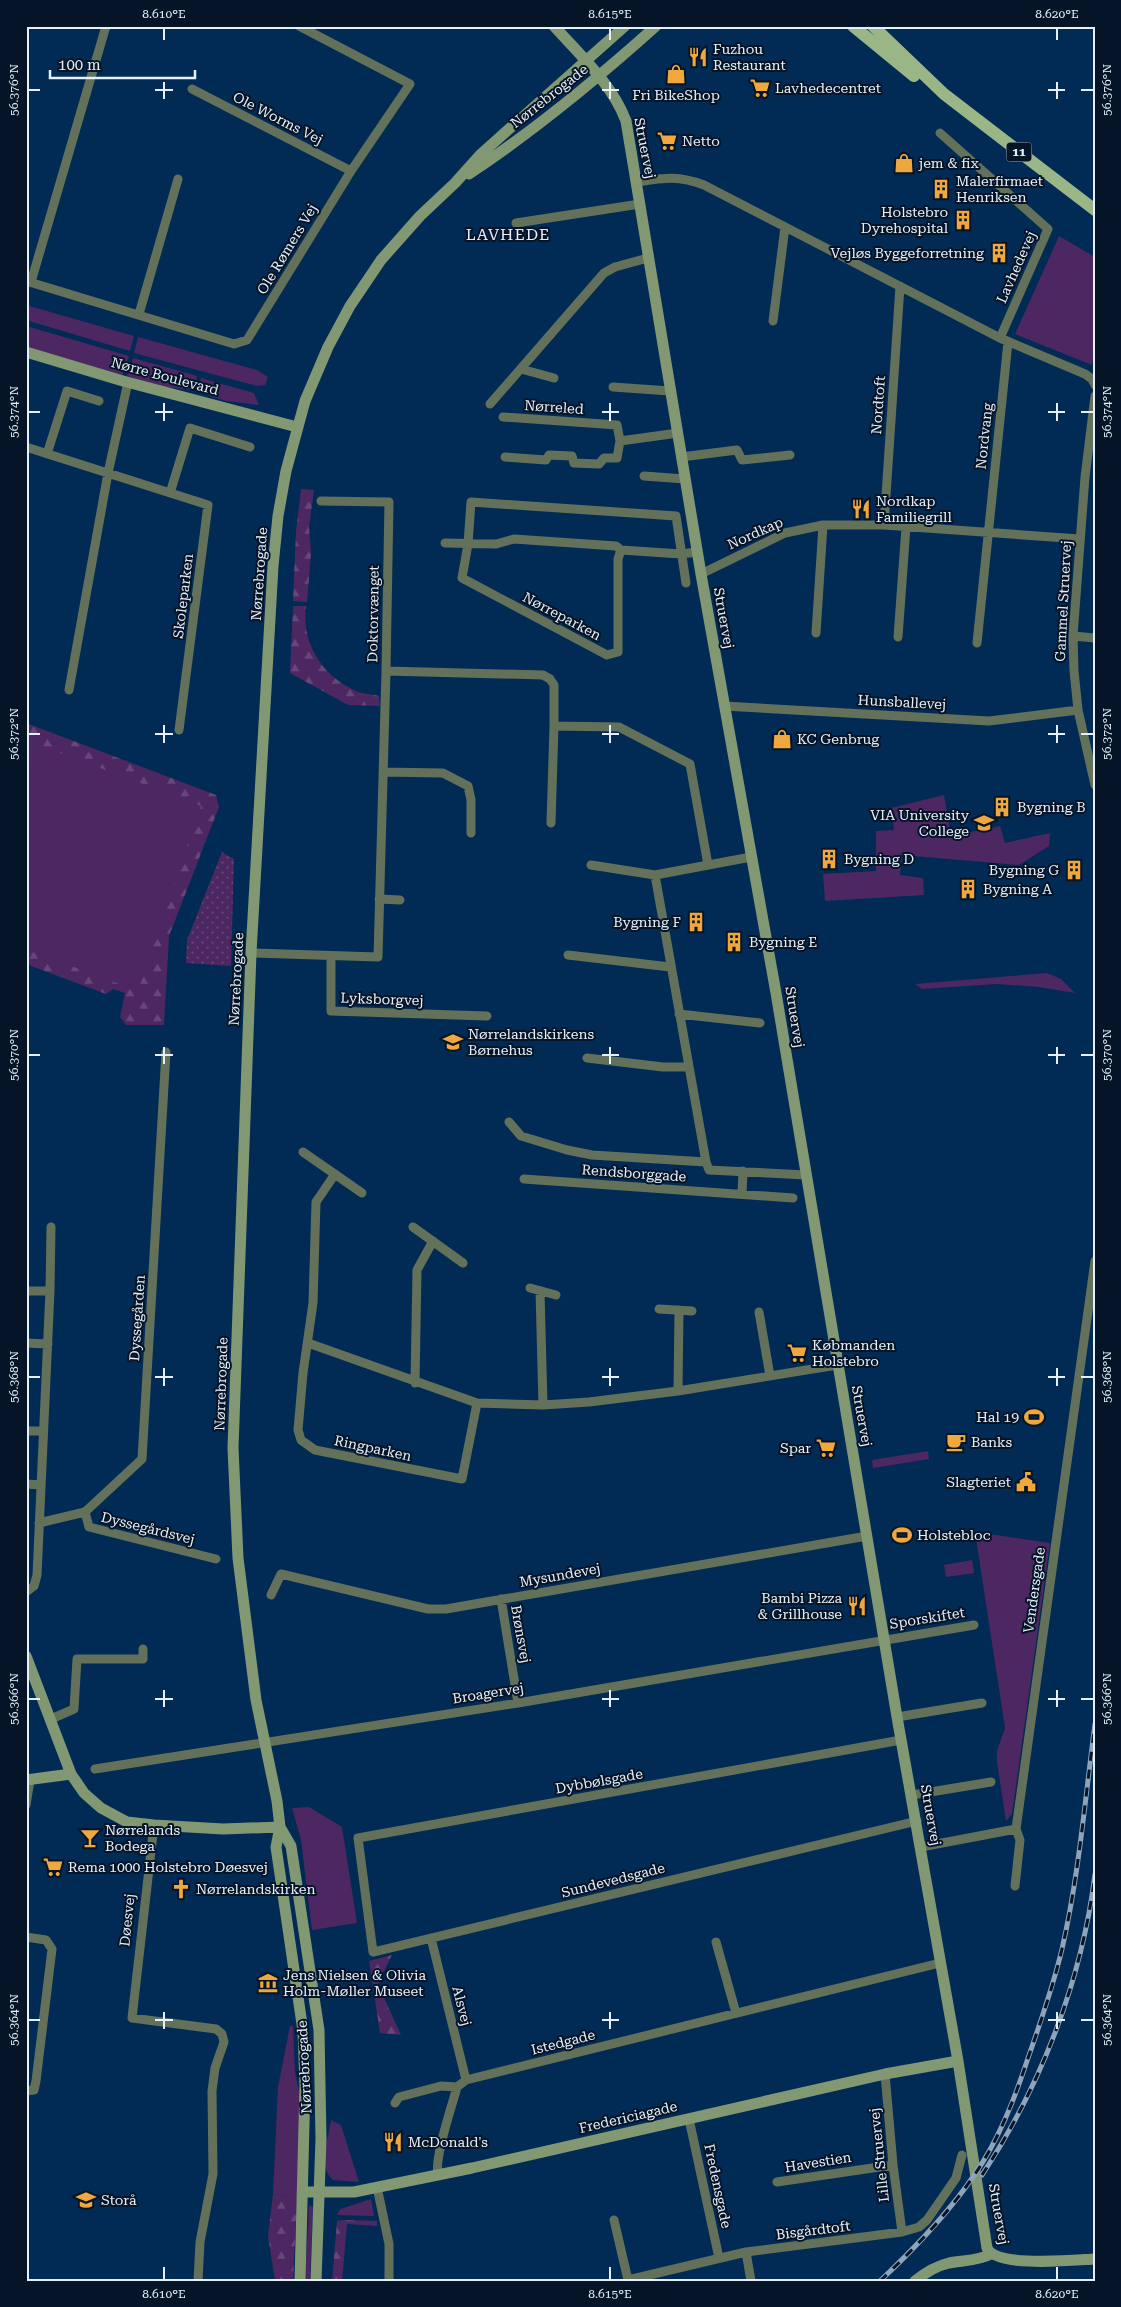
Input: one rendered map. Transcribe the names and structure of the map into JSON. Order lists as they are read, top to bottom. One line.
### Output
{"streets":{"main road":["11"],"street":["Nørrebrogade","Ole Worms Vej","Struervej","Ole Rømers Vej","Lavhedevej","Nørre Boulevard","Nordtoft","Nørreled","Nordvang","Nordkap","Skoleparken","Gammel Struervej","Doktorvænget","Nørreparken","Hunsballevej","Lyksborgvej","Rendsborggade","Dyssegården","Ringparken","Dyssegårdsvej","Mysundevej","Vendersgade","Sporskiftet","Brønsvej","Broagervej","Dybbølsgade","Sundevedsgade","Døesvej","Alsvej","Istedgade","Fredericiagade","Lille Struervej","Havestien","Fredensgade","Bisgårdtoft"]},"crossings":[["Nørrebrogade","Struervej"],["Nørrebrogade","Nørre Boulevard"],["Nørrebrogade","Broagervej"],["Nørrebrogade","Fredericiagade"],["Ole Worms Vej","Ole Rømers Vej"],["Struervej","Nordkap"],["Struervej","Hunsballevej"],["Struervej","Rendsborggade"],["Struervej","Mysundevej"],["Struervej","Sporskiftet"],["Struervej","Broagervej"],["Struervej","Dybbølsgade"],["Struervej","Sundevedsgade"],["Struervej","Istedgade"],["Struervej","Fredericiagade"],["Lavhedevej","Nordvang"],["Nordtoft","Nordkap"],["Nordvang","Nordkap"],["Nordkap","Gammel Struervej"],["Gammel Struervej","Hunsballevej"],["Dyssegården","Dyssegårdsvej"],["Mysundevej","Brønsvej"],["Sporskiftet","Broagervej"],["Brønsvej","Broagervej"],["Dybbølsgade","Sundevedsgade"],["Sundevedsgade","Alsvej"],["Alsvej","Istedgade"],["Fredericiagade","Lille Struervej"],["Fredericiagade","Fredensgade"],["Lille Struervej","Havestien"],["Lille Struervej","Bisgårdtoft"],["Fredensgade","Bisgårdtoft"]],"districts":["LAVHEDE"],"places":{"restaurant":["Fuzhou Restaurant","Nordkap Familiegrill","Bambi Pizza & Grillhouse","McDonald's"],"shop":["Fri BikeShop","jem & fix","KC Genbrug"],"supermarket":["Lavhedecentret","Netto","Købmanden Holstebro","Spar","Rema 1000 Holstebro Døesvej"],"building":["Malerfirmaet Henriksen","Holstebro Dyrehospital","Vejløs Byggeforretning","Bygning B","Bygning D","Bygning G","Bygning A","Bygning F","Bygning E"],"school or university":["VIA University College","Nørrelandskirkens Børnehus","Storå"],"sports":["Hal 19","Holstebloc"],"cafe":["Banks"],"public building":["Slagteriet"],"bar":["Nørrelands Bodega"],"church":["Nørrelandskirken"],"museum":["Jens Nielsen & Olivia Holm-Møller Museet"]},"scale_bar":"100 m","coordinates":["8.610°E","8.615°E","8.620°E","56.376°N","56.374°N","56.372°N","56.370°N","56.368°N","56.366°N","56.364°N"]}
